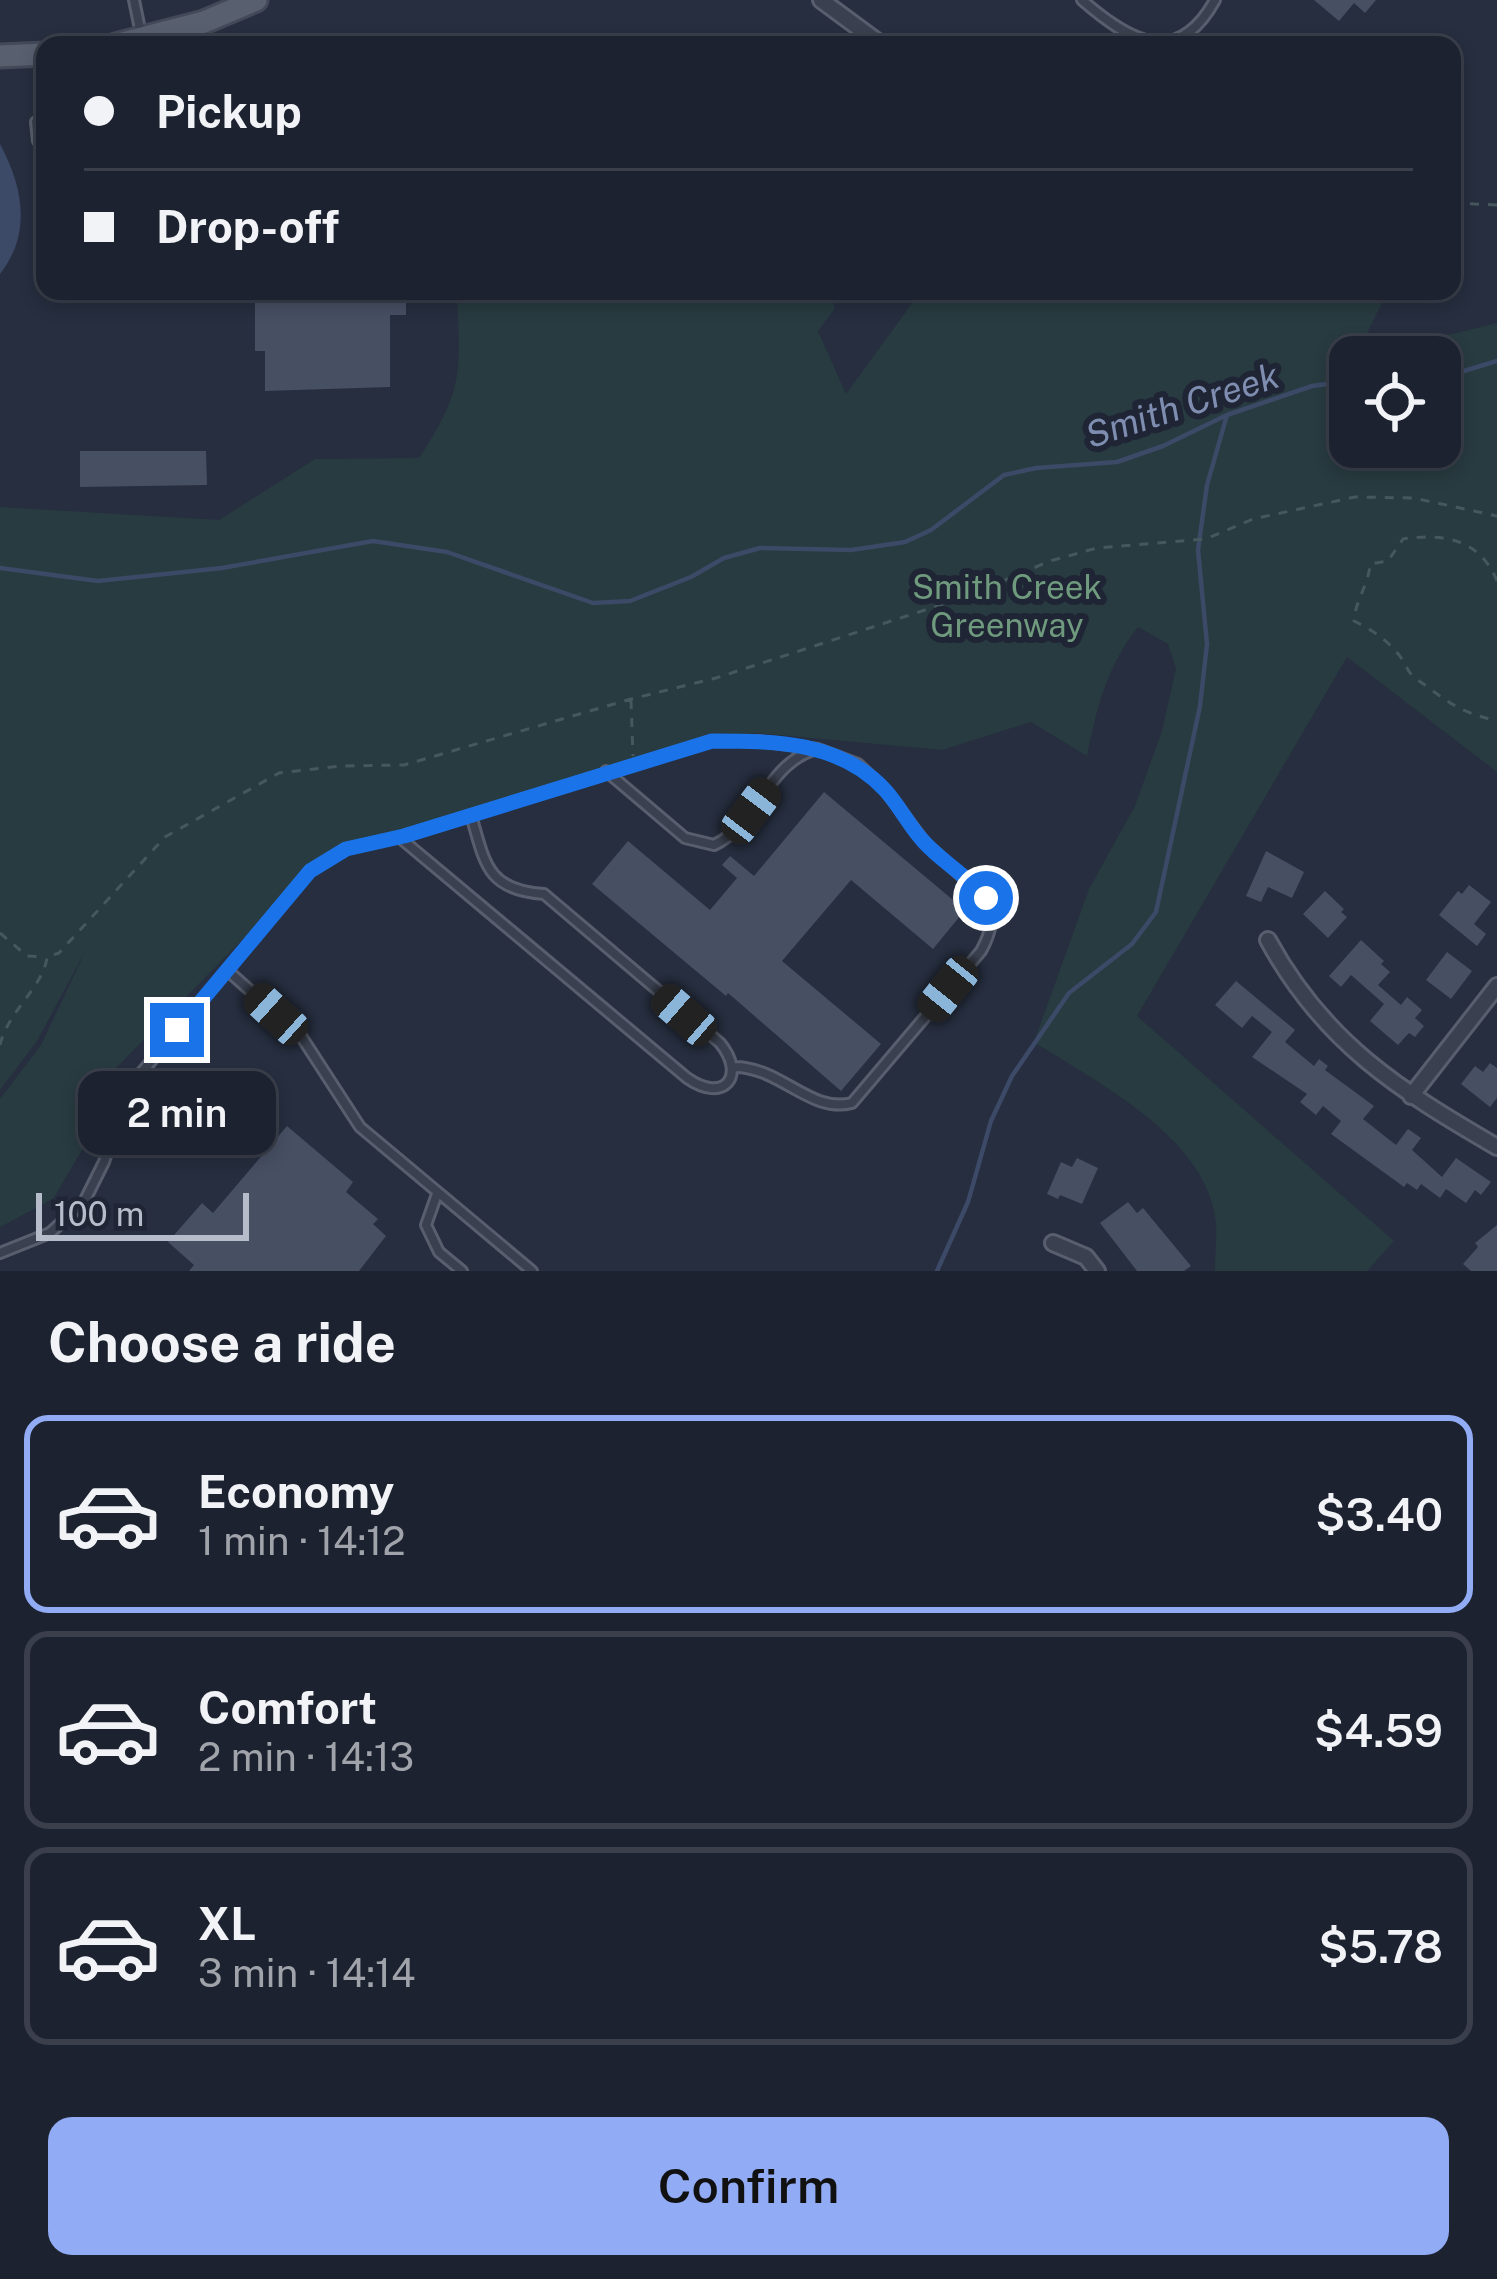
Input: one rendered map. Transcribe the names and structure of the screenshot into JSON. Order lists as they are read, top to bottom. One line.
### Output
{"water":["Smith Creek"],"parks":["Smith Creek Greenway"],"scale_bar":"100 m","page":{"banner":["Pickup","Drop-off"],"bubble":"2 min","scale":"100 m","heading":"Choose a ride","list":[{"name":"Economy","note":"1 min · 14:12","value":"$3.40"},{"name":"Comfort","note":"2 min · 14:13","value":"$4.59"},{"name":"XL","note":"3 min · 14:14","value":"$5.78"}],"buttons":"Confirm"}}
